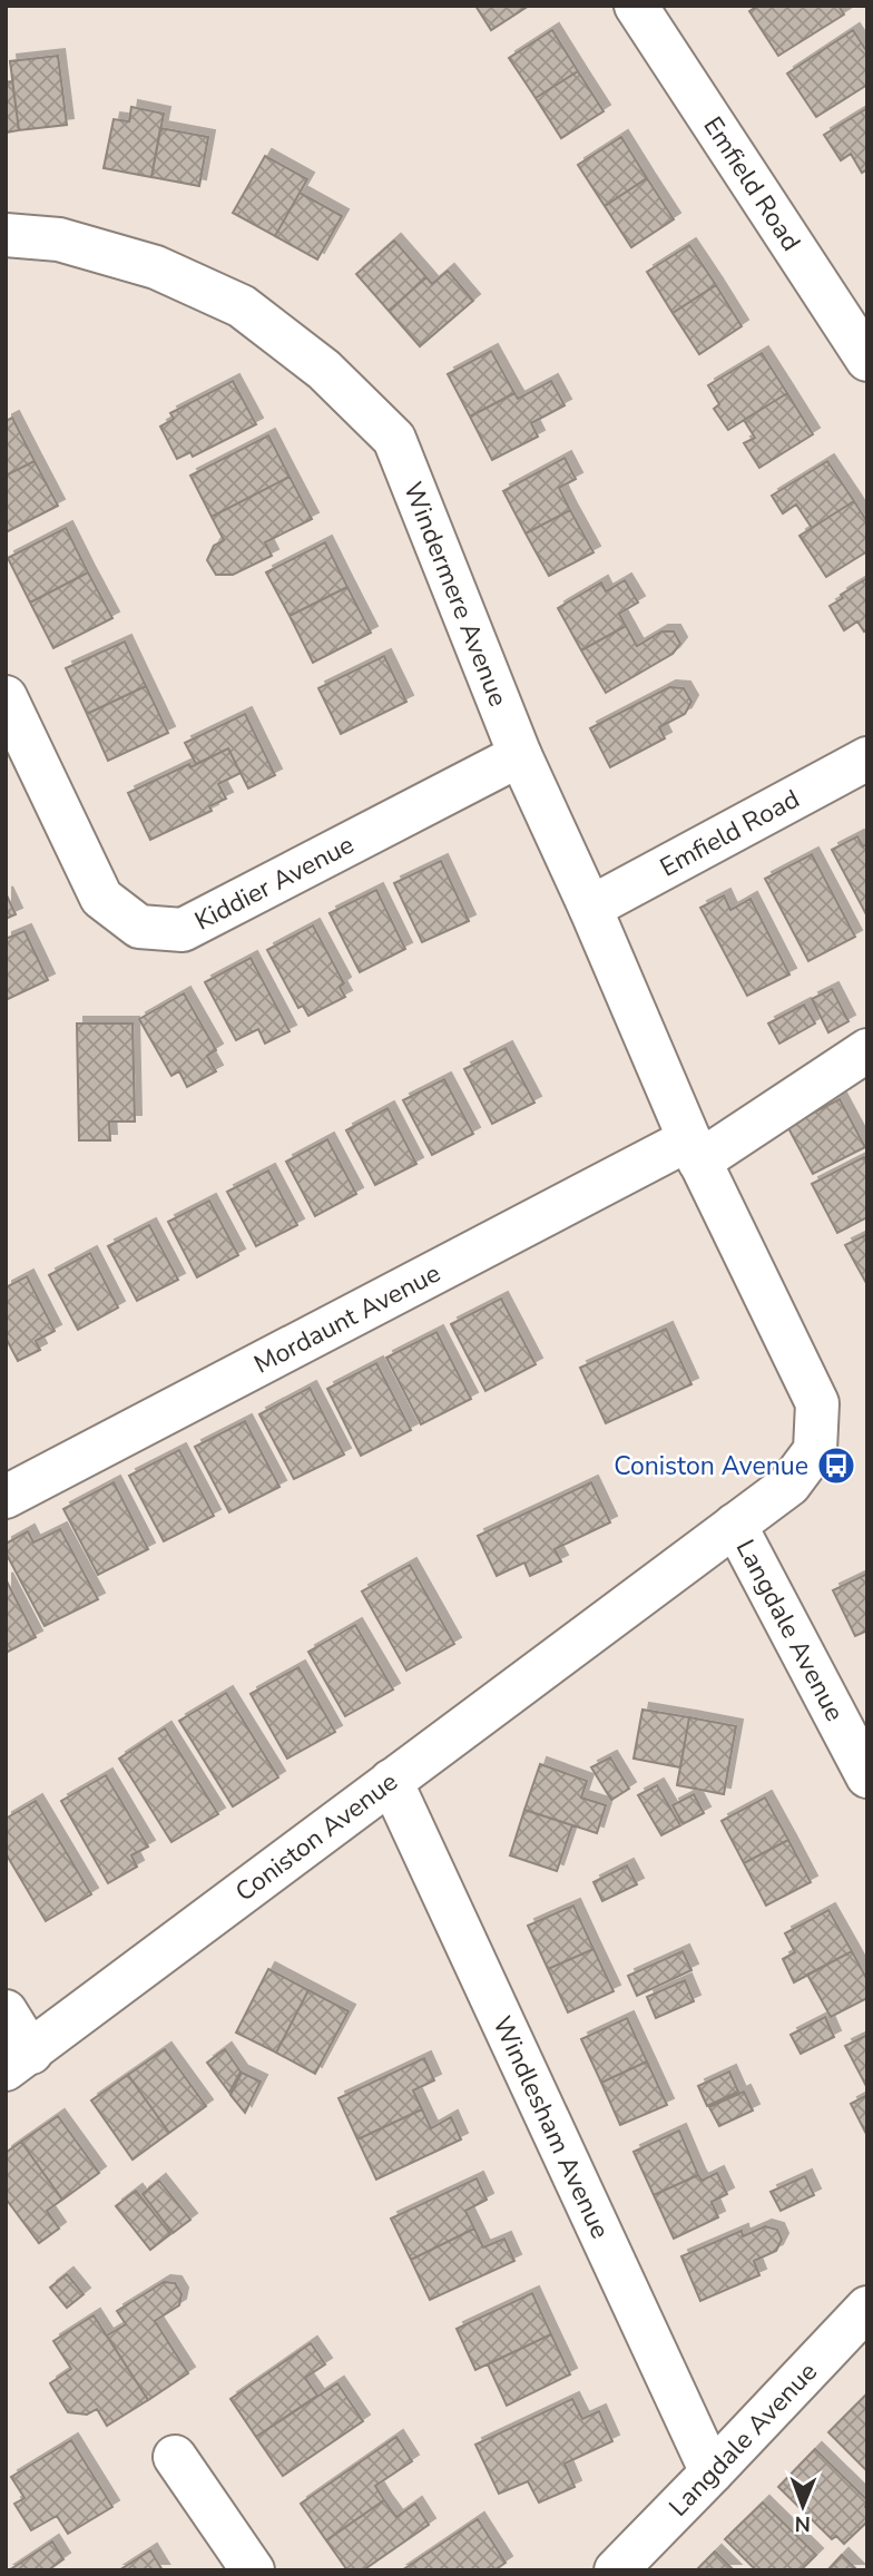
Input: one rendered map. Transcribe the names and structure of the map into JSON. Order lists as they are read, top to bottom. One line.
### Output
{"streets":{"street":["Emfield Road","Windermere Avenue","Kiddier Avenue","Mordaunt Avenue","Langdale Avenue","Coniston Avenue","Windlesham Avenue"]},"crossings":[["Emfield Road","Windermere Avenue"],["Windermere Avenue","Kiddier Avenue"],["Windermere Avenue","Mordaunt Avenue"],["Windermere Avenue","Coniston Avenue"],["Mordaunt Avenue","Coniston Avenue"],["Langdale Avenue","Coniston Avenue"],["Langdale Avenue","Windlesham Avenue"],["Coniston Avenue","Windlesham Avenue"]],"places":{"bus stop":["Coniston Avenue"]},"north":"bottom"}
